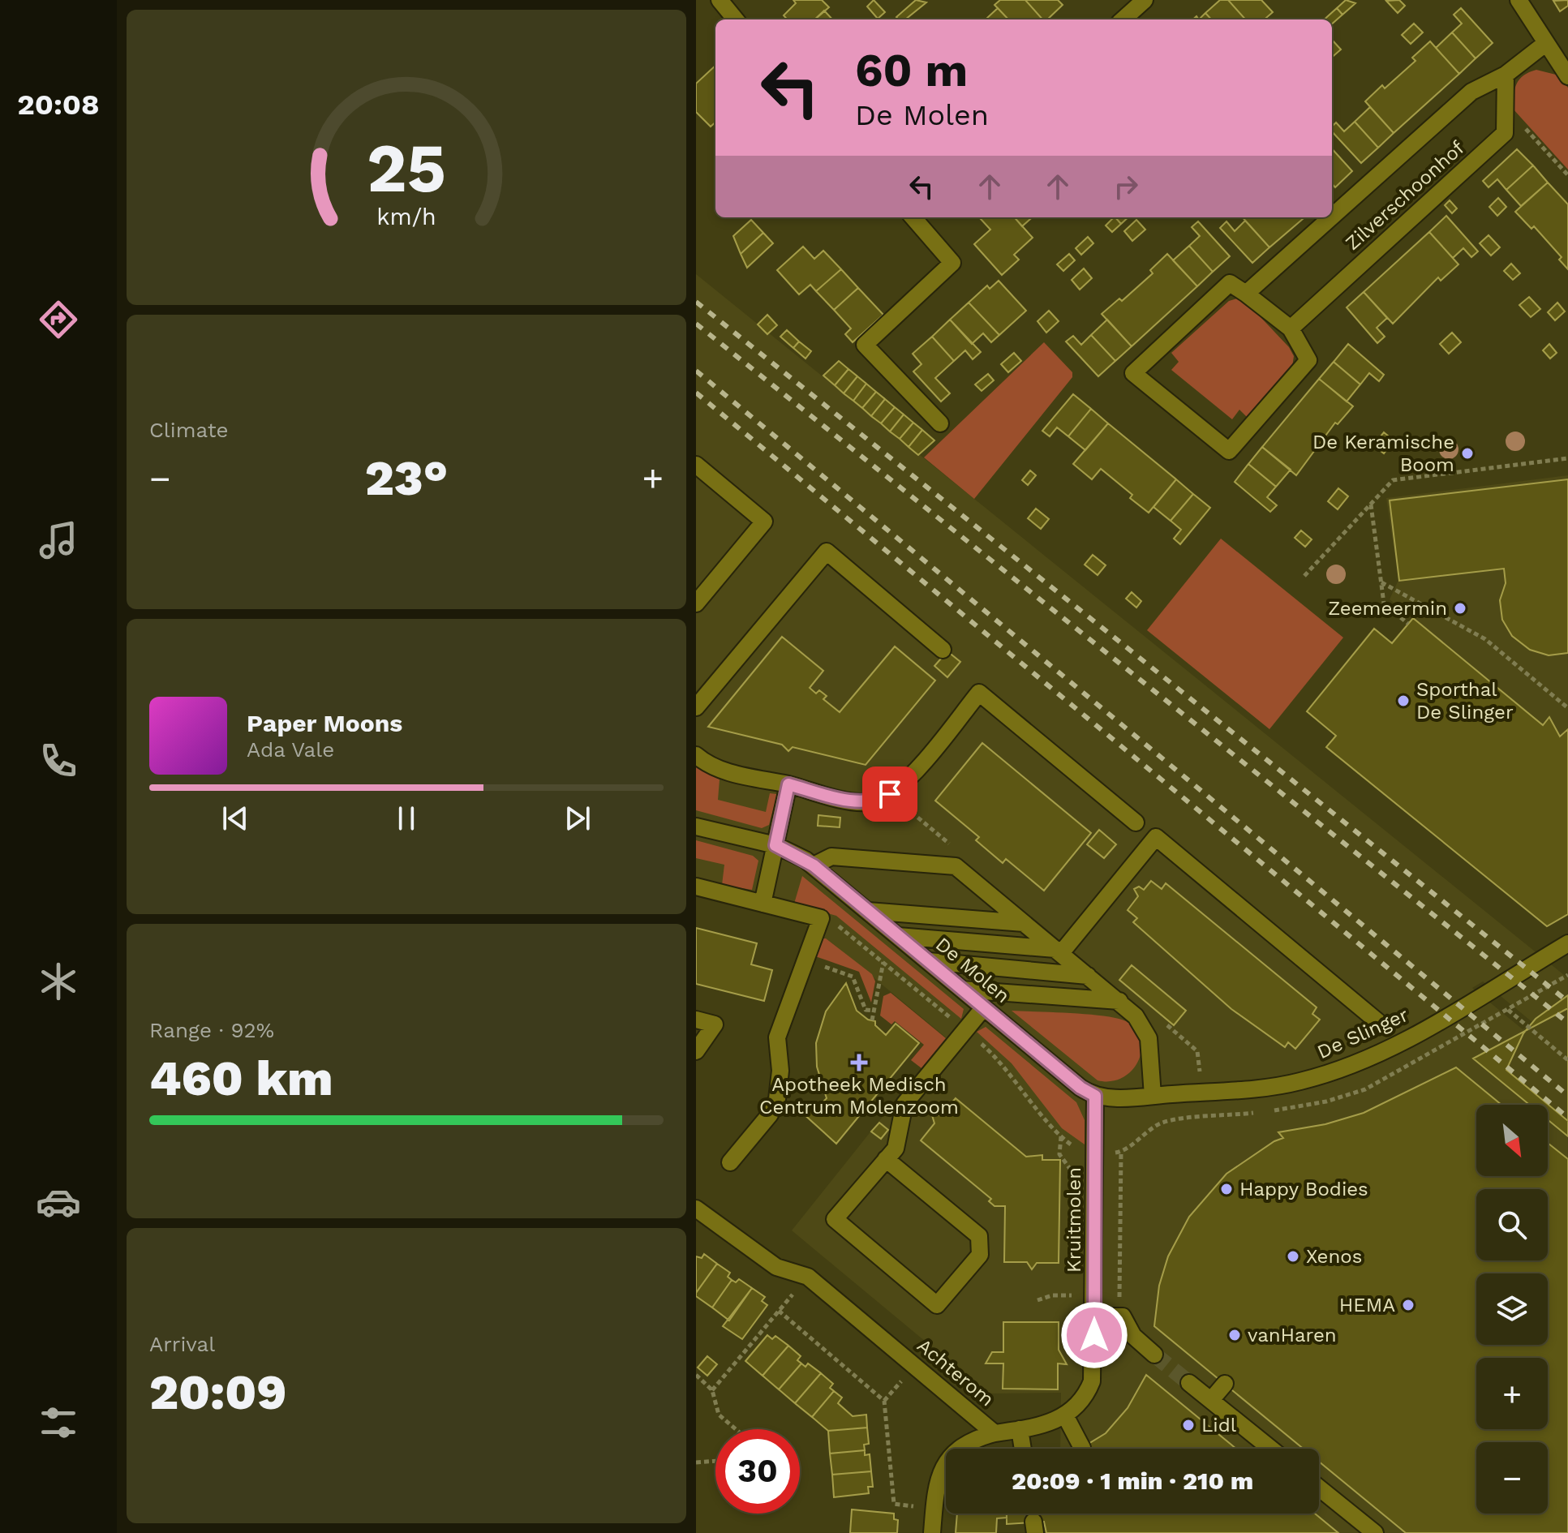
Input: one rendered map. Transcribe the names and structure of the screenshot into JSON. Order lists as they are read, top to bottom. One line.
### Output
{"streets":{"street":["Zilverschoonhof","De Molen","De Slinger","Kruitmolen","Achterom"]},"crossings":[["De Molen","Kruitmolen"],["Kruitmolen","Achterom"]],"places":{"other":["De Keramische Boom","Zeemeermin","Sporthal De Slinger","Happy Bodies","Xenos","HEMA","vanHaren","Lidl"],"health":["Apotheek Medisch Centrum Molenzoom"]},"north":"bottom right","page":{"tabs":"20:08","turn":["60 m","De Molen"],"tile":["Climate",["Range · 92%","460 km"],["Arrival","20:09"]],"heat":["−","23°","+"],"song":["Paper Moons","Ada Vale"],"map_buttons":["+","−"],"limit":"30","trip":"20:09 · 1 min · 210 m","gauge":["25","km/h"]}}
